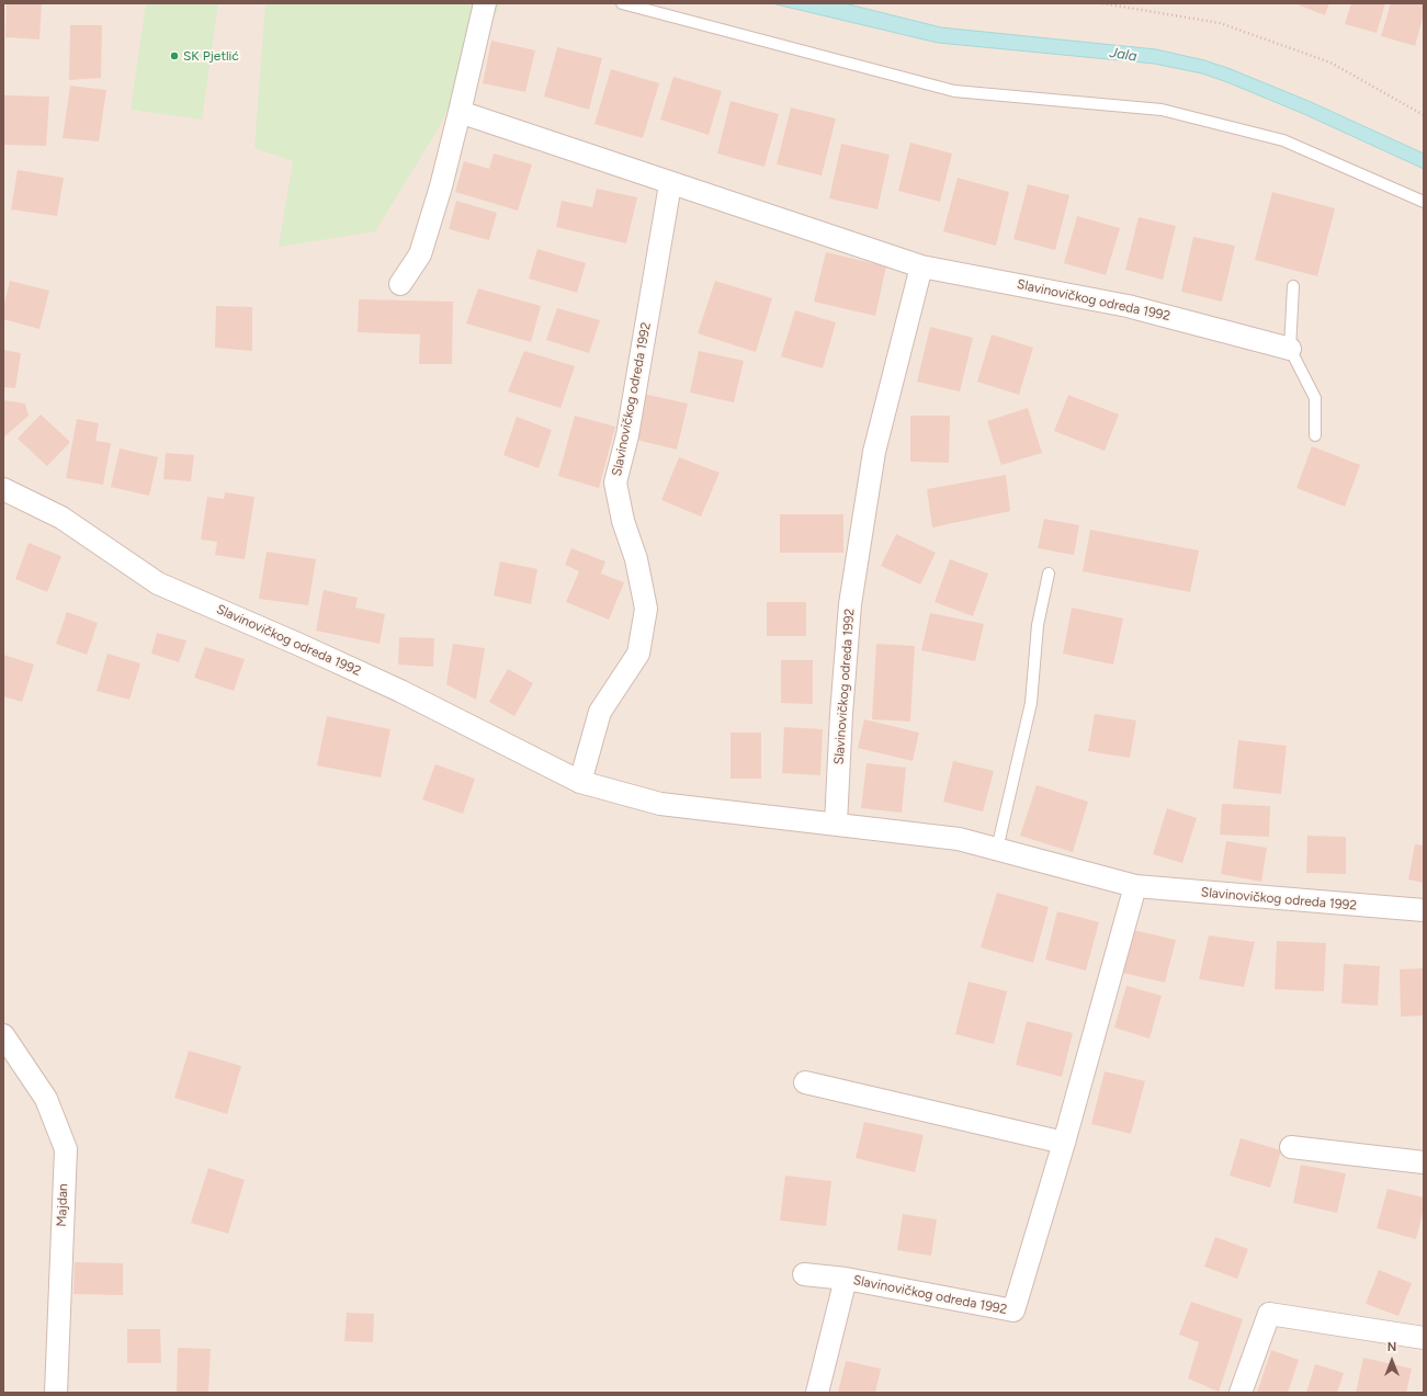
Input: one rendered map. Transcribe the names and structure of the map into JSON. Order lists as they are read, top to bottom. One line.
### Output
{"streets":{"street":["Slavinovičkog odreda 1992","Majdan"]},"water":["Jala"],"places":["SK Pjetlić"],"north":"top"}
